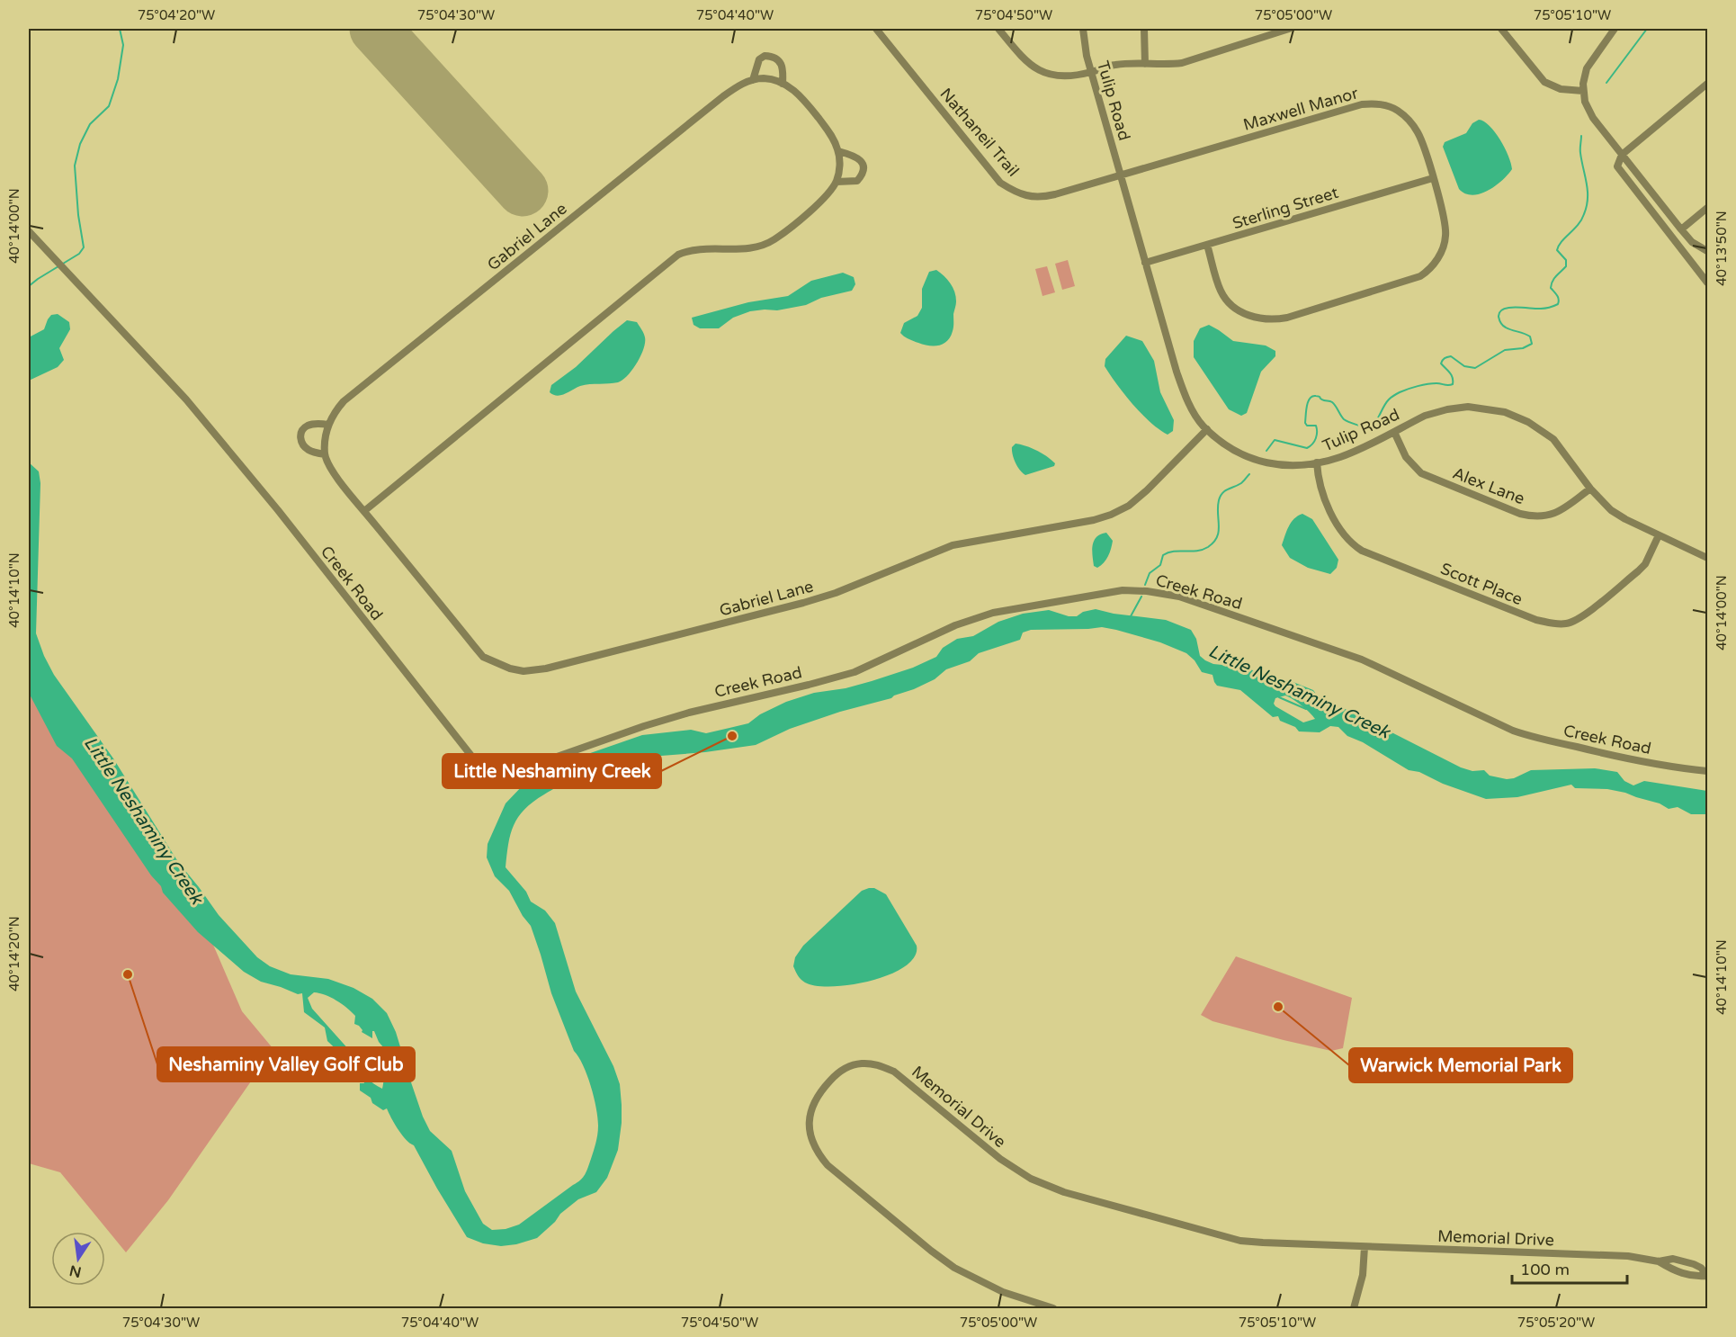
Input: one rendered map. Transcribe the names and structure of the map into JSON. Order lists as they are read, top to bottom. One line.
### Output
{"streets":{"street":["Tulip Road","Maxwell Manor","Nathaneil Trail","Sterling Street","Gabriel Lane","Alex Lane","Creek Road","Scott Place","Memorial Drive"]},"crossings":[["Tulip Road","Maxwell Manor"],["Tulip Road","Nathaneil Trail"],["Tulip Road","Sterling Street"],["Tulip Road","Gabriel Lane"],["Tulip Road","Alex Lane"],["Tulip Road","Scott Place"],["Maxwell Manor","Nathaneil Trail"],["Maxwell Manor","Sterling Street"]],"water":["Little Neshaminy Creek"],"places":["Little Neshaminy Creek","Neshaminy Valley Golf Club","Warwick Memorial Park"],"scale_bar":"100 m","north":"bottom","coordinates":["75°04'20\"W","75°04'30\"W","75°04'40\"W","75°04'50\"W","75°05'00\"W","75°05'10\"W","40°14'00\"N","40°13'50\"N","40°14'10\"N","40°14'20\"N","75°05'20\"W"]}
